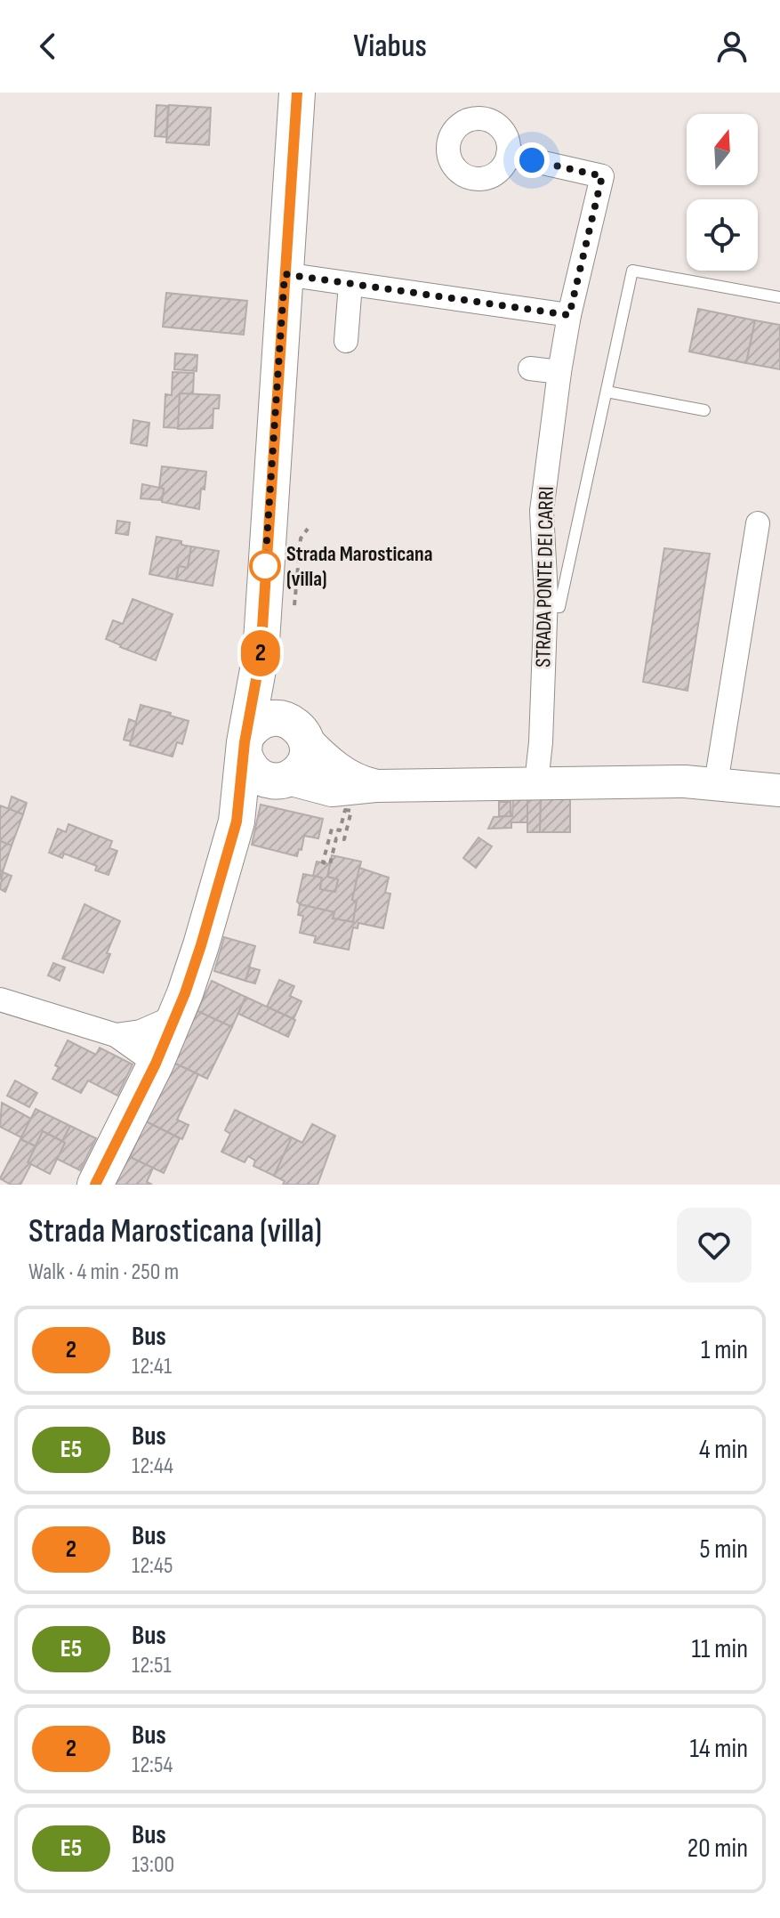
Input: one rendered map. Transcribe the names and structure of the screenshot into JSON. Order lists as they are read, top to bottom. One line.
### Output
{"streets":{"street":["STRADA PONTE DEI CARRI"]},"places":["Strada Marosticana (villa)"],"lines":["bus line 2"],"north":"top","page":{"header":"Viabus","on_map":"2","heading":["Strada Marosticana (villa)","Walk · 4 min · 250 m"],"list":[{"mark":"2","name":"Bus","note":"12:41","value":"1 min"},{"mark":"E5","name":"Bus","note":"12:44","value":"4 min"},{"mark":"2","name":"Bus","note":"12:45","value":"5 min"},{"mark":"E5","name":"Bus","note":"12:51","value":"11 min"},{"mark":"2","name":"Bus","note":"12:54","value":"14 min"},{"mark":"E5","name":"Bus","note":"13:00","value":"20 min"}]}}
